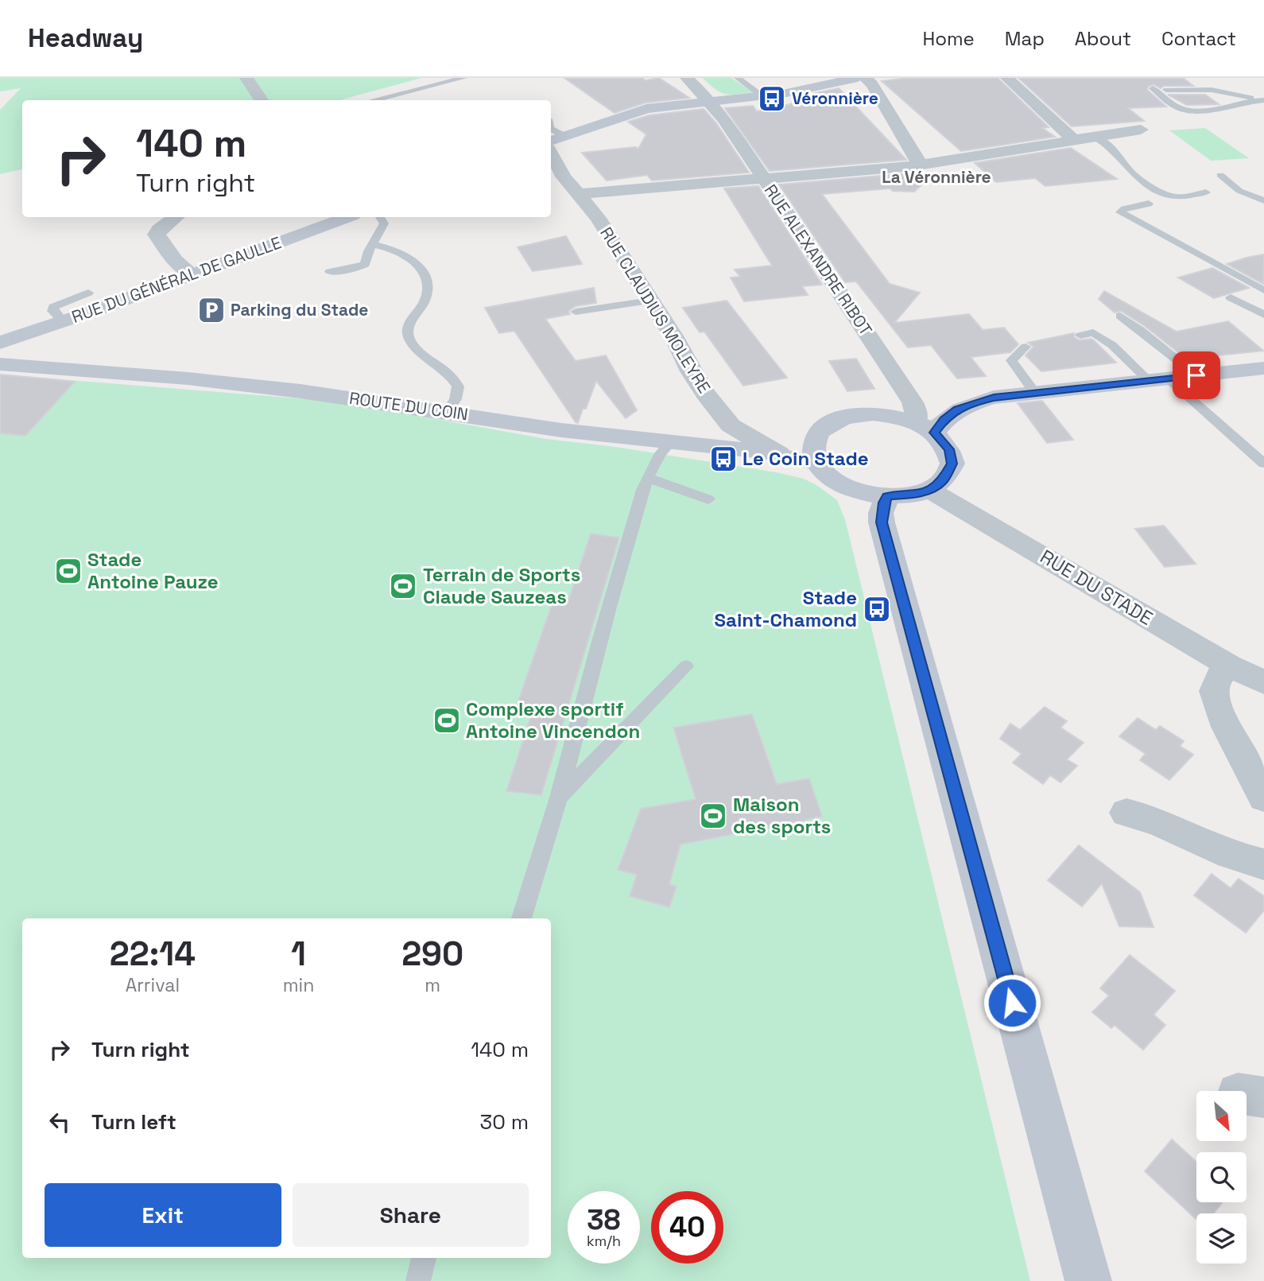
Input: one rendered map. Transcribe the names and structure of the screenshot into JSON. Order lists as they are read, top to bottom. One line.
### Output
{"streets":{"street":["RUE ALEXANDRE RIBOT","RUE DU GÉNÉRAL DE GAULLE","RUE CLAUDIUS MOLEYRE","ROUTE DU COIN","RUE DU STADE"]},"crossings":[["RUE ALEXANDRE RIBOT","ROUTE DU COIN"],["RUE ALEXANDRE RIBOT","RUE DU STADE"],["RUE CLAUDIUS MOLEYRE","ROUTE DU COIN"],["ROUTE DU COIN","RUE DU STADE"]],"districts":["La Véronnière"],"places":{"bus stop":["Véronnière","Le Coin Stade","Stade Saint-Chamond"],"parking":["Parking du Stade"],"sports":["Stade Antoine Pauze","Terrain de Sports Claude Sauzeas","Complexe sportif Antoine Vincendon","Maison des sports"]},"north":"bottom right","page":{"header":"Headway","nav":["Home","Map","About","Contact"],"turn":["140 m","Turn right"],"eta":["22:14","Arrival","1","min","290","m"],"list":[{"name":"Turn right","value":"140 m"},{"name":"Turn left","value":"30 m"}],"buttons":["Exit","Share"],"speed":"38 km/h","limit":"40"}}
